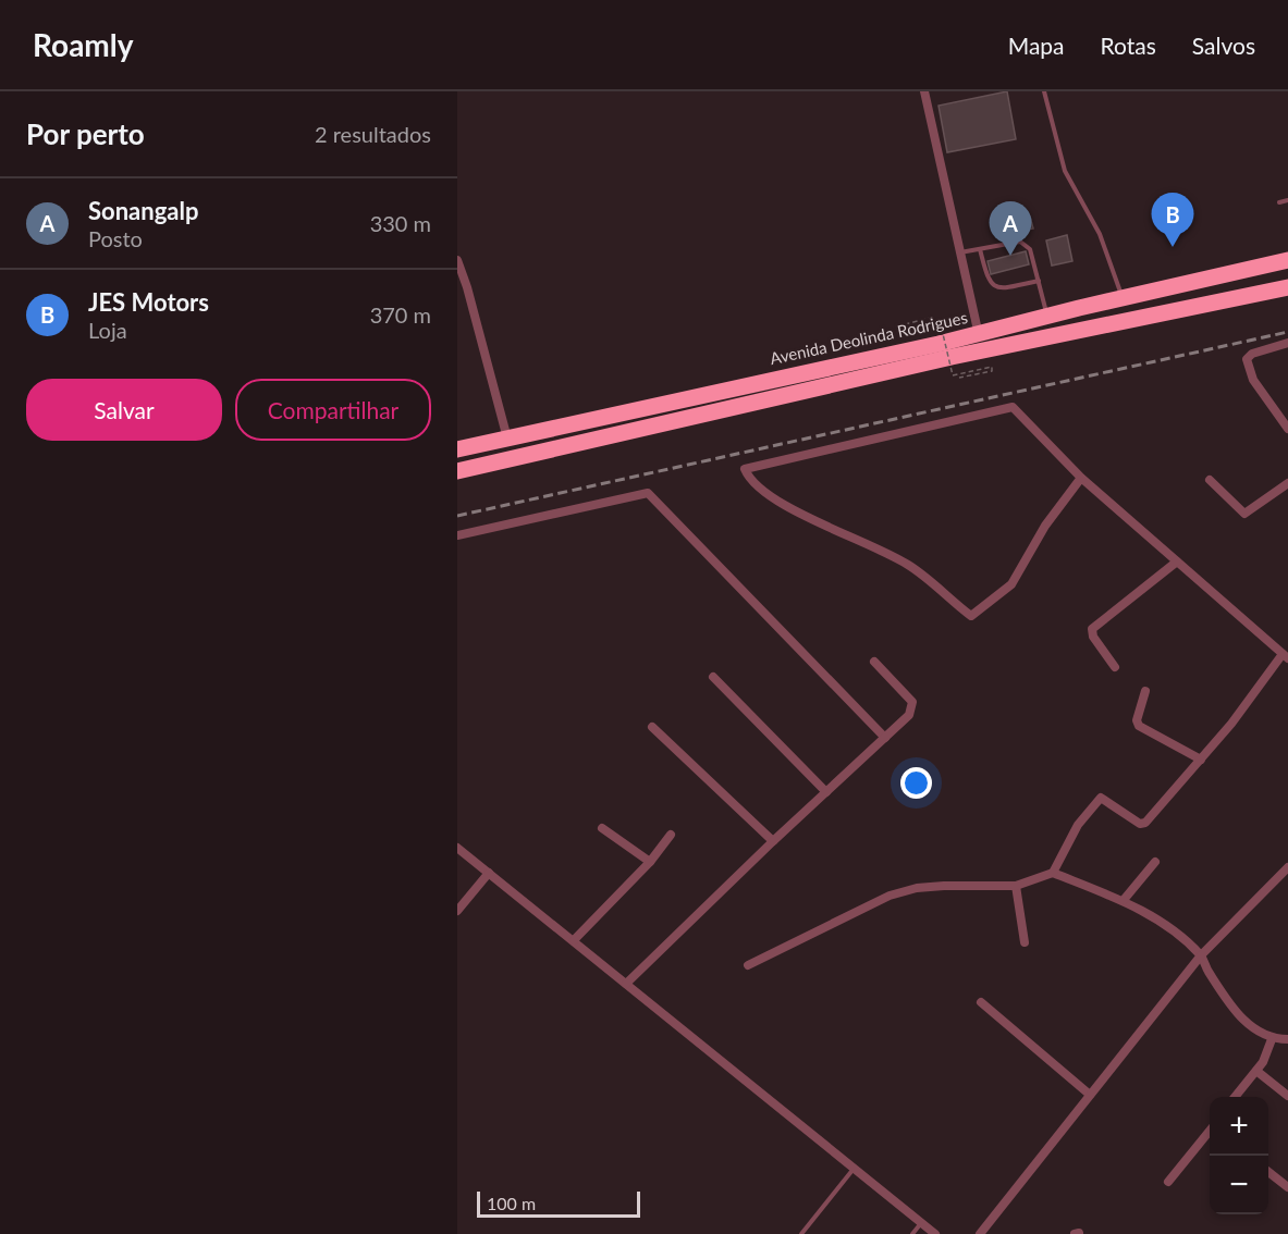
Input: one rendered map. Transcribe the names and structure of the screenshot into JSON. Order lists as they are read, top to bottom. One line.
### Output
{"streets":{"highway":["Avenida Deolinda Rodrigues"]},"scale_bar":"100 m","page":{"header":"Roamly","nav":["Mapa","Rotas","Salvos"],"heading":["Por perto","2 resultados"],"list":[{"mark":"A","name":"Sonangalp","note":"Posto","value":"330 m"},{"mark":"B","name":"JES Motors","note":"Loja","value":"370 m"}],"pins":["B","A"],"buttons":["Salvar","Compartilhar"],"map_buttons":["+","−"],"scale":"100 m"}}
